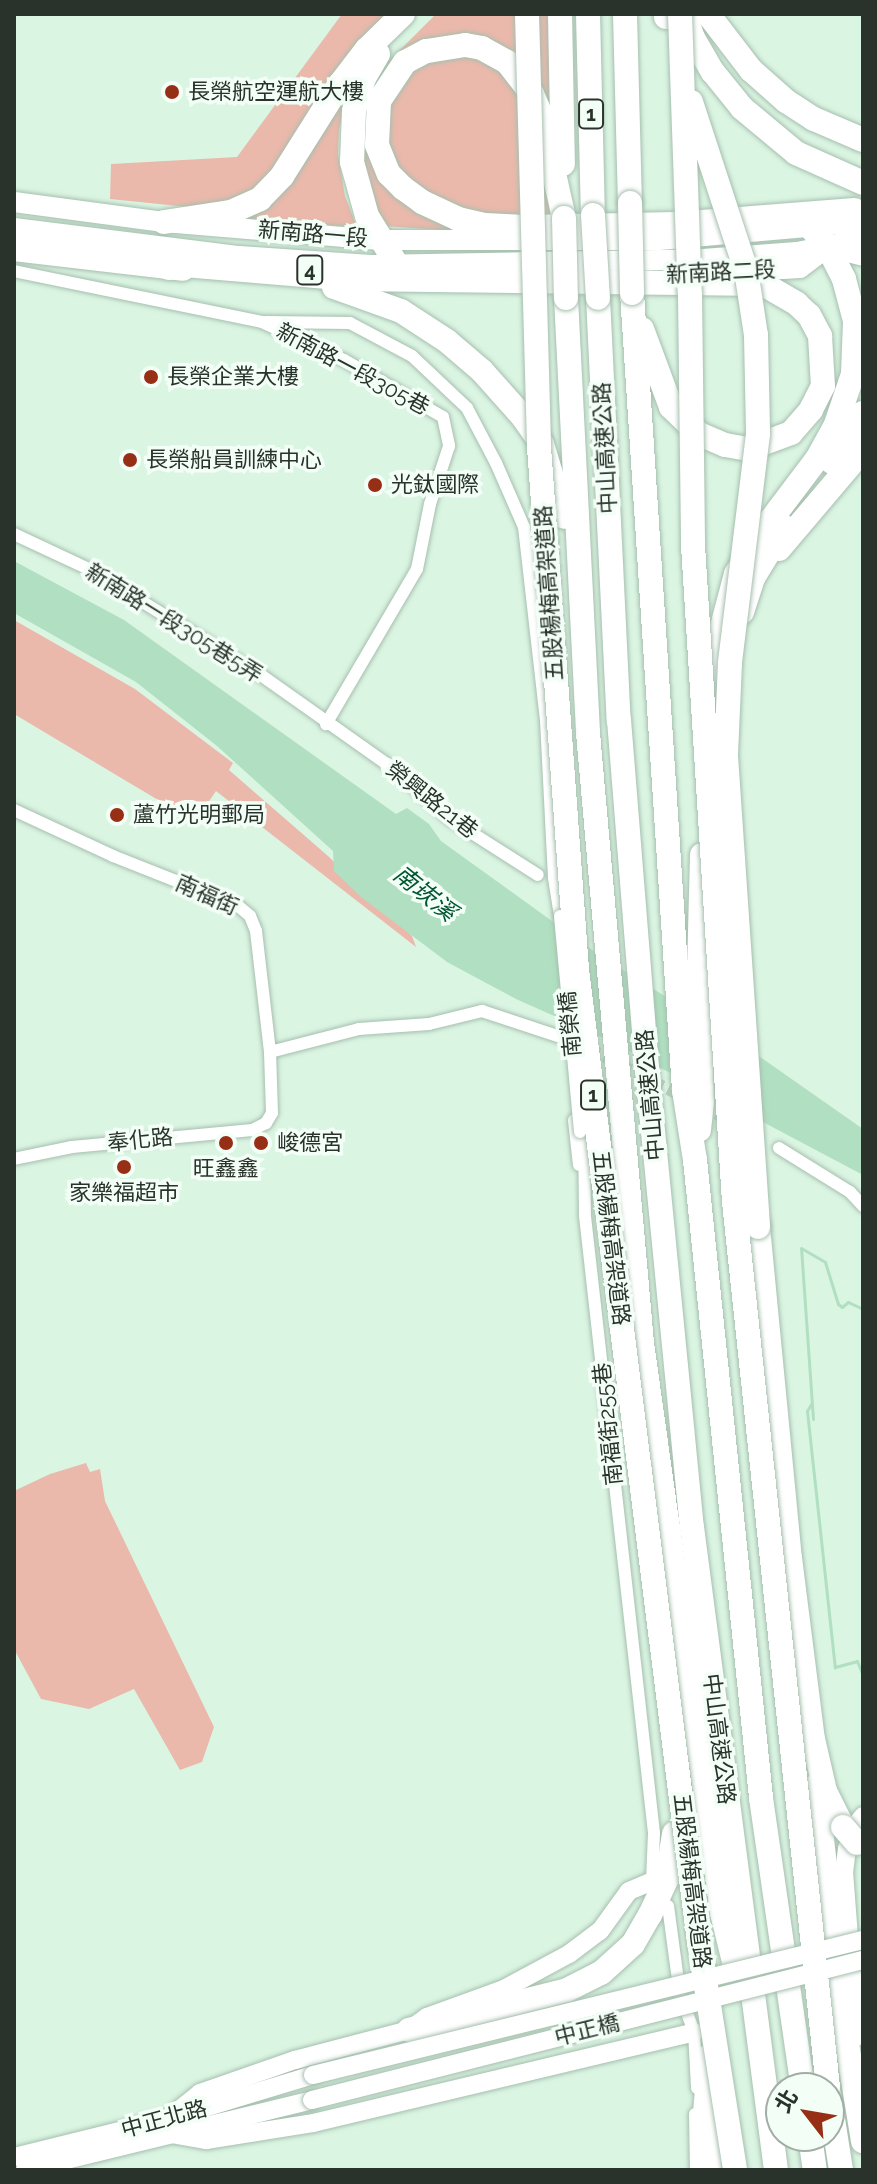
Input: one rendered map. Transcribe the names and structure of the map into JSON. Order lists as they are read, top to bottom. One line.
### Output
{"streets":{"highway":["1","中山高速公路","五股楊梅高架道路"],"main road":["新南路一段","4","新南路二段"],"street":["新南路一段305巷","新南路一段305巷5弄","榮興路21巷","南福街","南榮橋","奉化路","南福街255巷","中正橋","中正北路"]},"crossings":[["新南路一段","新南路二段"],["新南路一段","中山高速公路"],["4","新南路二段"],["新南路二段","中山高速公路"],["新南路一段305巷","新南路一段305巷5弄"],["新南路一段305巷","榮興路21巷"],["新南路一段305巷","南榮橋"],["新南路一段305巷5弄","榮興路21巷"],["南福街","奉化路"],["南福街","南福街255巷"],["南榮橋","南福街255巷"],["中正橋","中正北路"]],"water":["南崁溪"],"places":["長榮航空運航大樓","長榮企業大樓","長榮船員訓練中心","光鈦國際","蘆竹光明郵局","旺鑫鑫","峻德宮","家樂福超市"],"north":"top left"}
